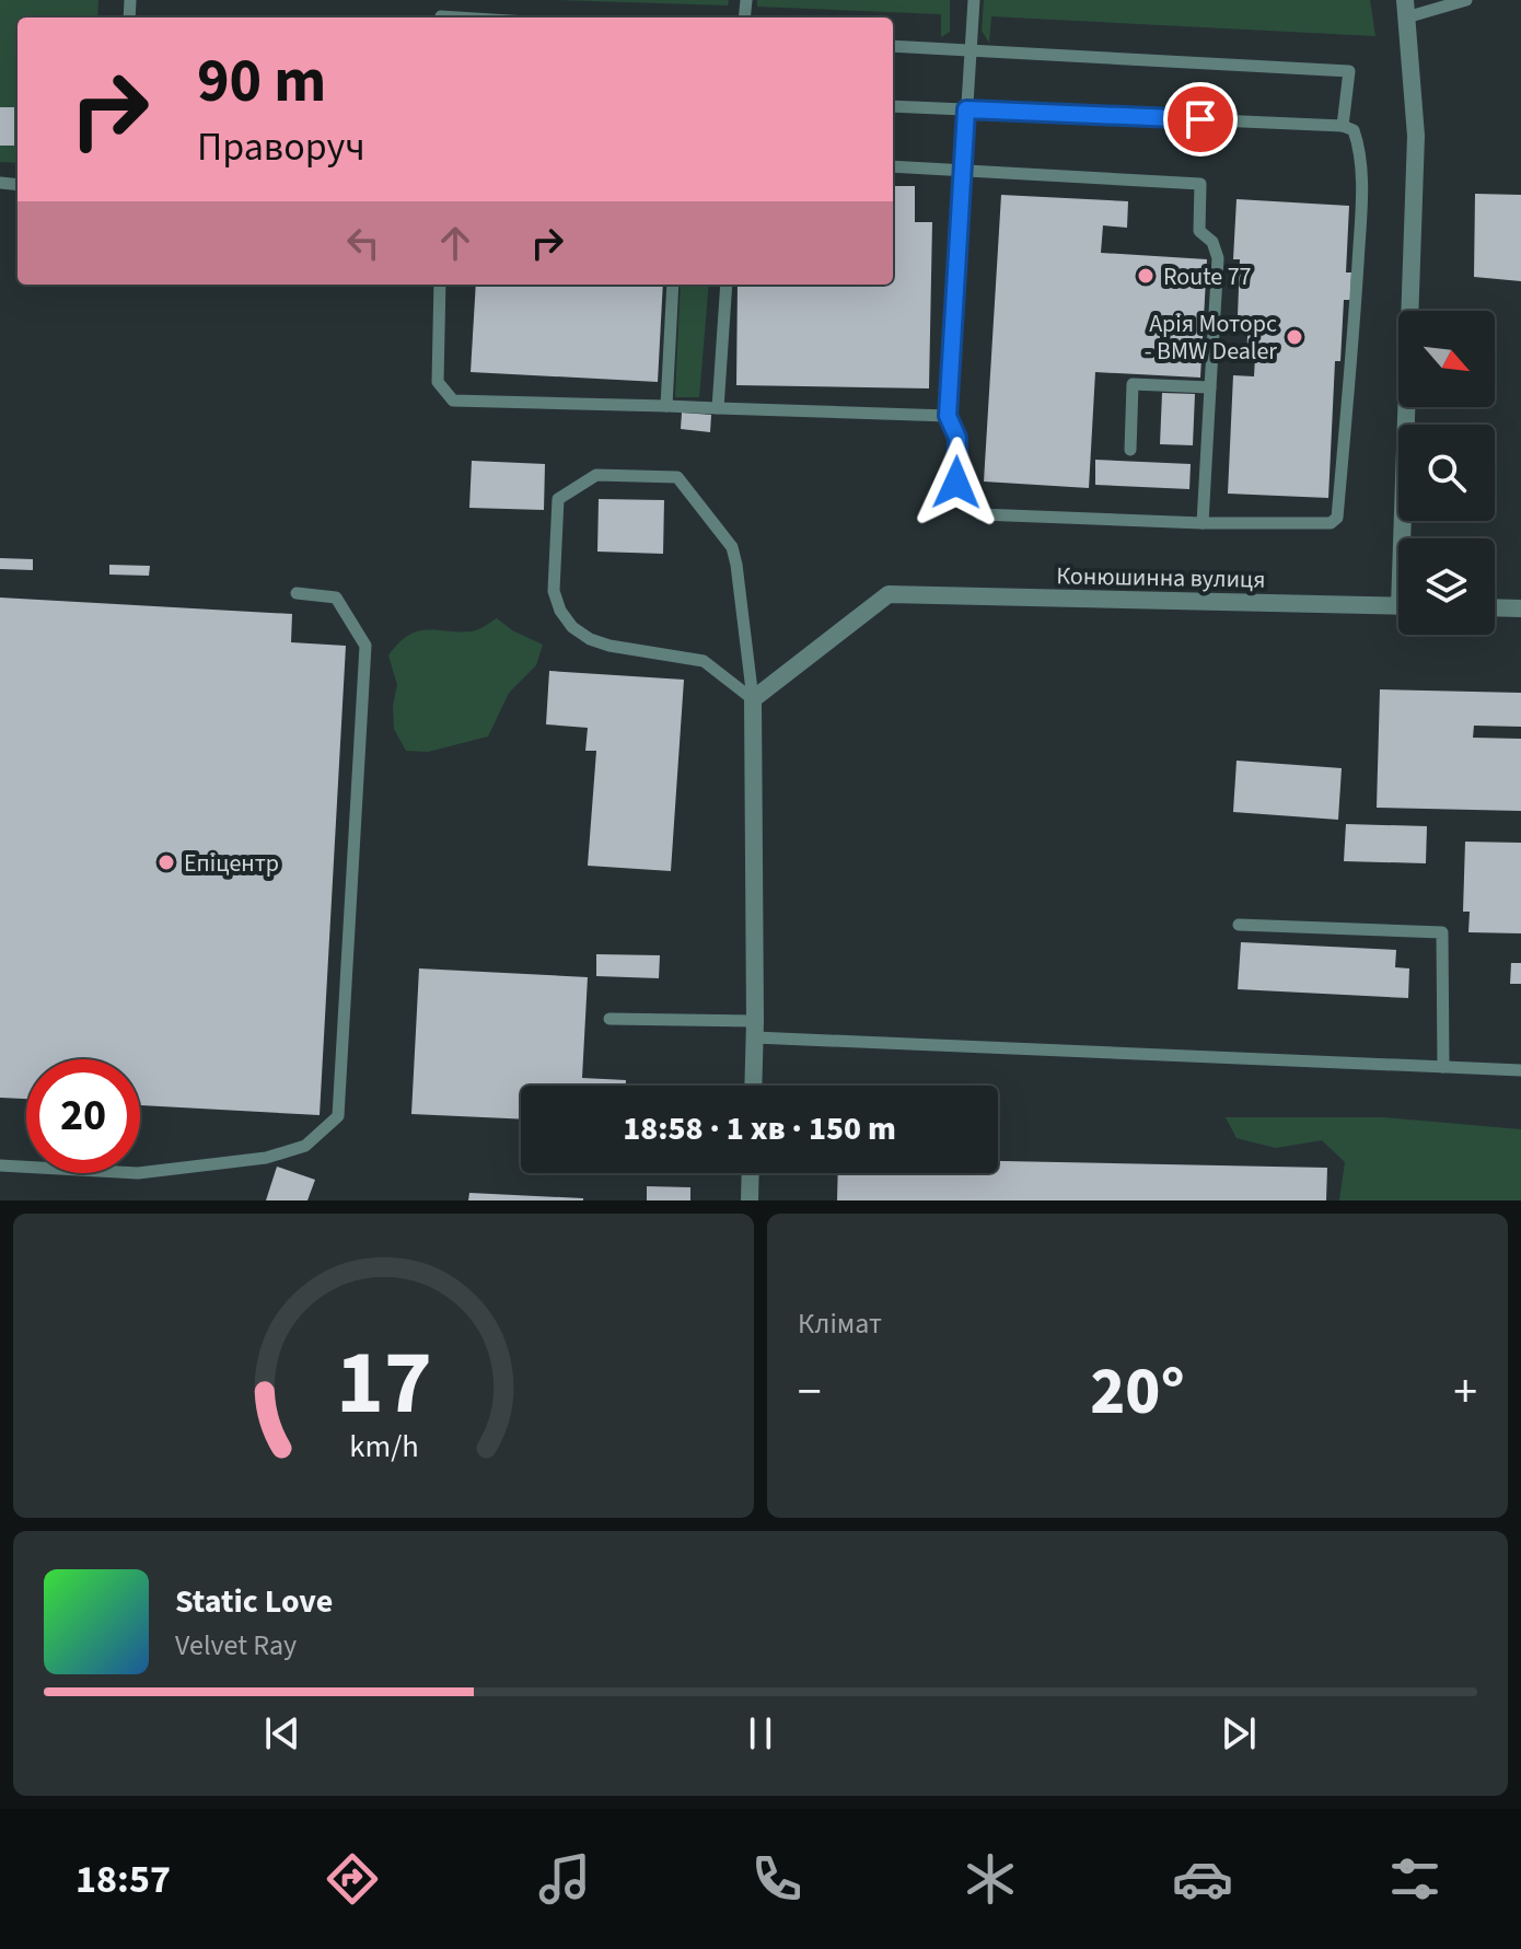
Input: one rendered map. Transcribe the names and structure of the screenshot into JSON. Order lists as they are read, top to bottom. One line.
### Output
{"streets":{"street":["Конюшинна вулиця"]},"places":["Route 77","Арія Моторс - BMW Dealer","Епіцентр"],"north":"bottom right","page":{"turn":["90 m","Праворуч"],"limit":"20","trip":"18:58 · 1 хв · 150 m","tile":"Клімат","heat":["−","20°","+"],"song":["Static Love","Velvet Ray"],"tabs":"18:57","gauge":["17","km/h"]}}
